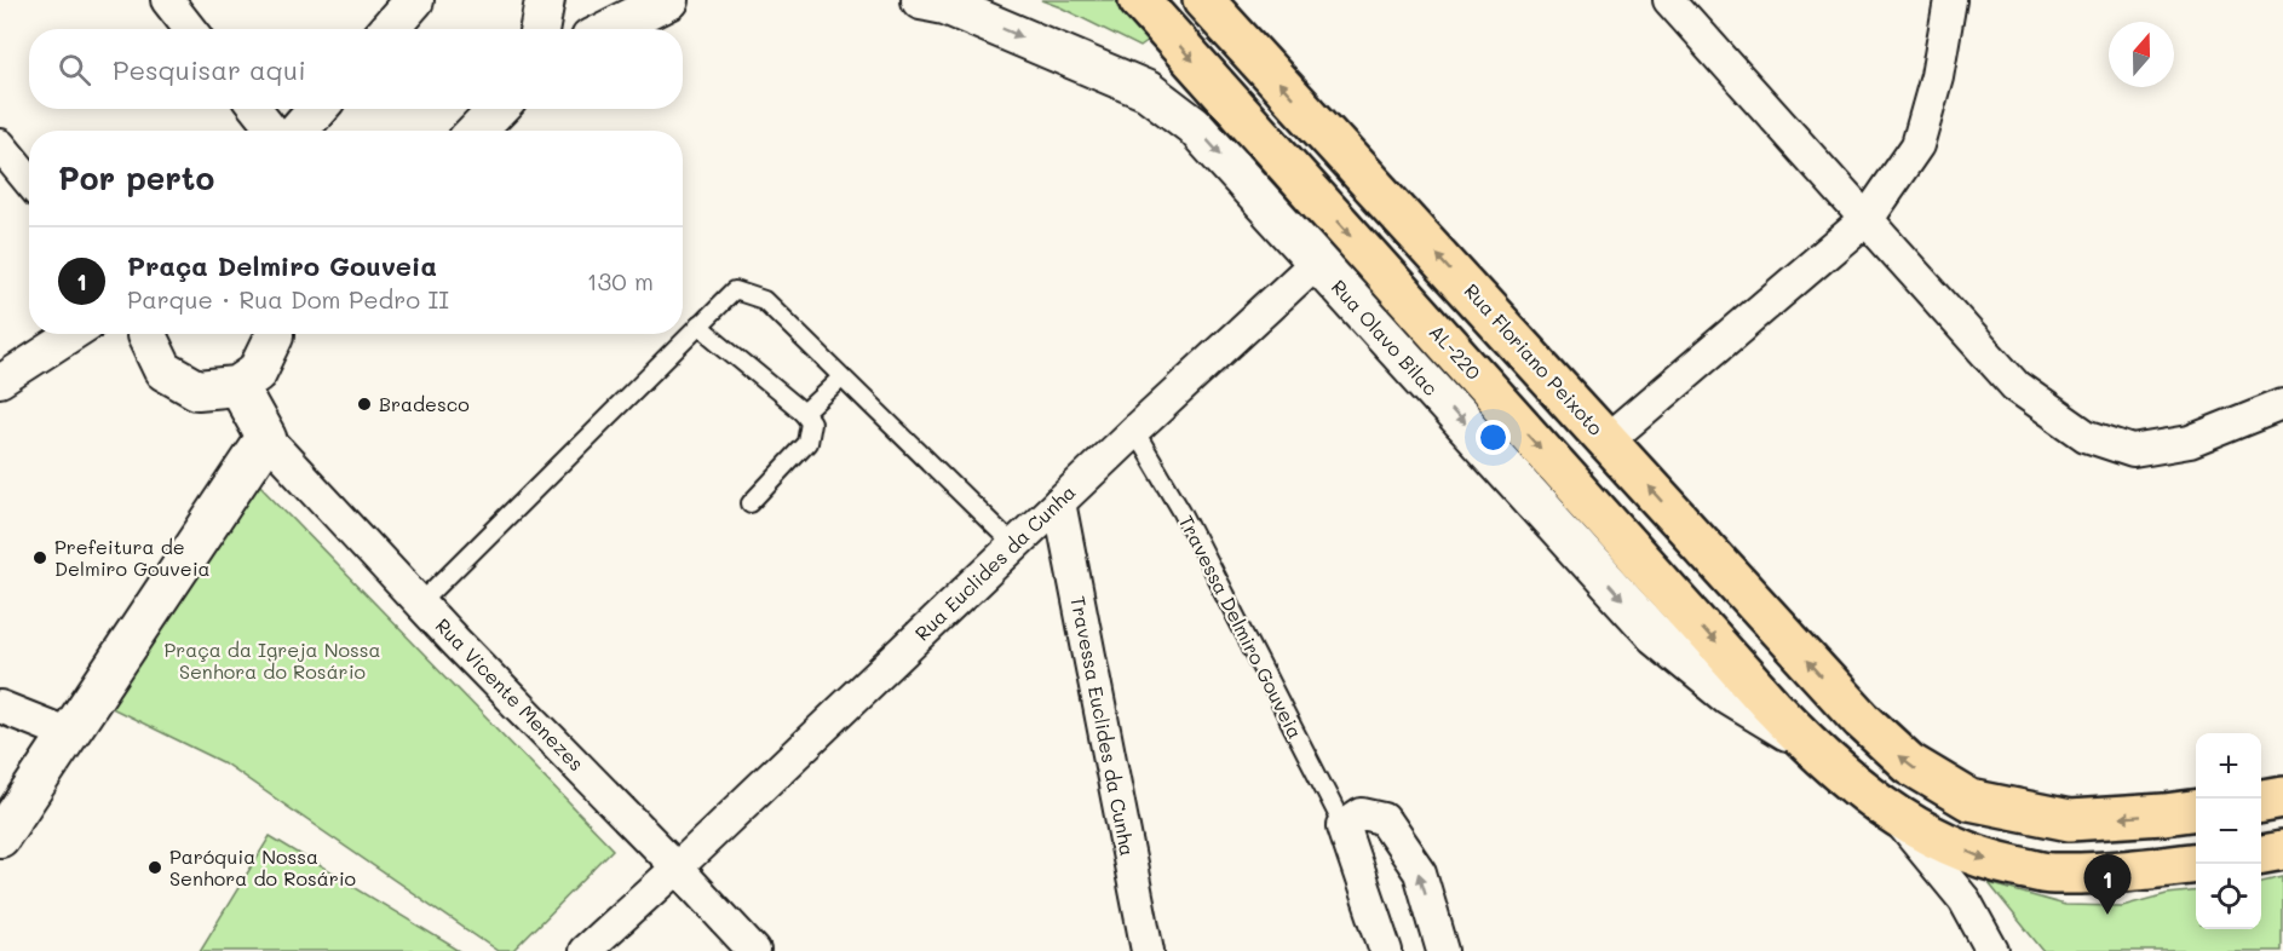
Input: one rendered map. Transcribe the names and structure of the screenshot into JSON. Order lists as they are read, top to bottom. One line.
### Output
{"streets":{"highway":["Rua Olavo Bilac","AL-220","Rua Floriano Peixoto"],"street":["Rua Euclides da Cunha","Travessa Delmiro Gouveia","Rua Vicente Menezes","Travessa Euclides da Cunha"]},"crossings":[["Rua Olavo Bilac","AL-220"],["Rua Olavo Bilac","Rua Euclides da Cunha"],["Rua Euclides da Cunha","Travessa Delmiro Gouveia"],["Rua Euclides da Cunha","Rua Vicente Menezes"],["Rua Euclides da Cunha","Travessa Euclides da Cunha"]],"one_way":["Rua Olavo Bilac","AL-220","Rua Floriano Peixoto"],"parks":["Praça da Igreja Nossa Senhora do Rosário"],"places":["Bradesco","Prefeitura de Delmiro Gouveia","Paróquia Nossa Senhora do Rosário"],"north":"top","page":{"search":"Pesquisar aqui","heading":"Por perto","list":[{"mark":"1","name":"Praça Delmiro Gouveia","note":"Parque · Rua Dom Pedro II","value":"130 m"}],"map_buttons":["+","−"],"pins":"1"}}
